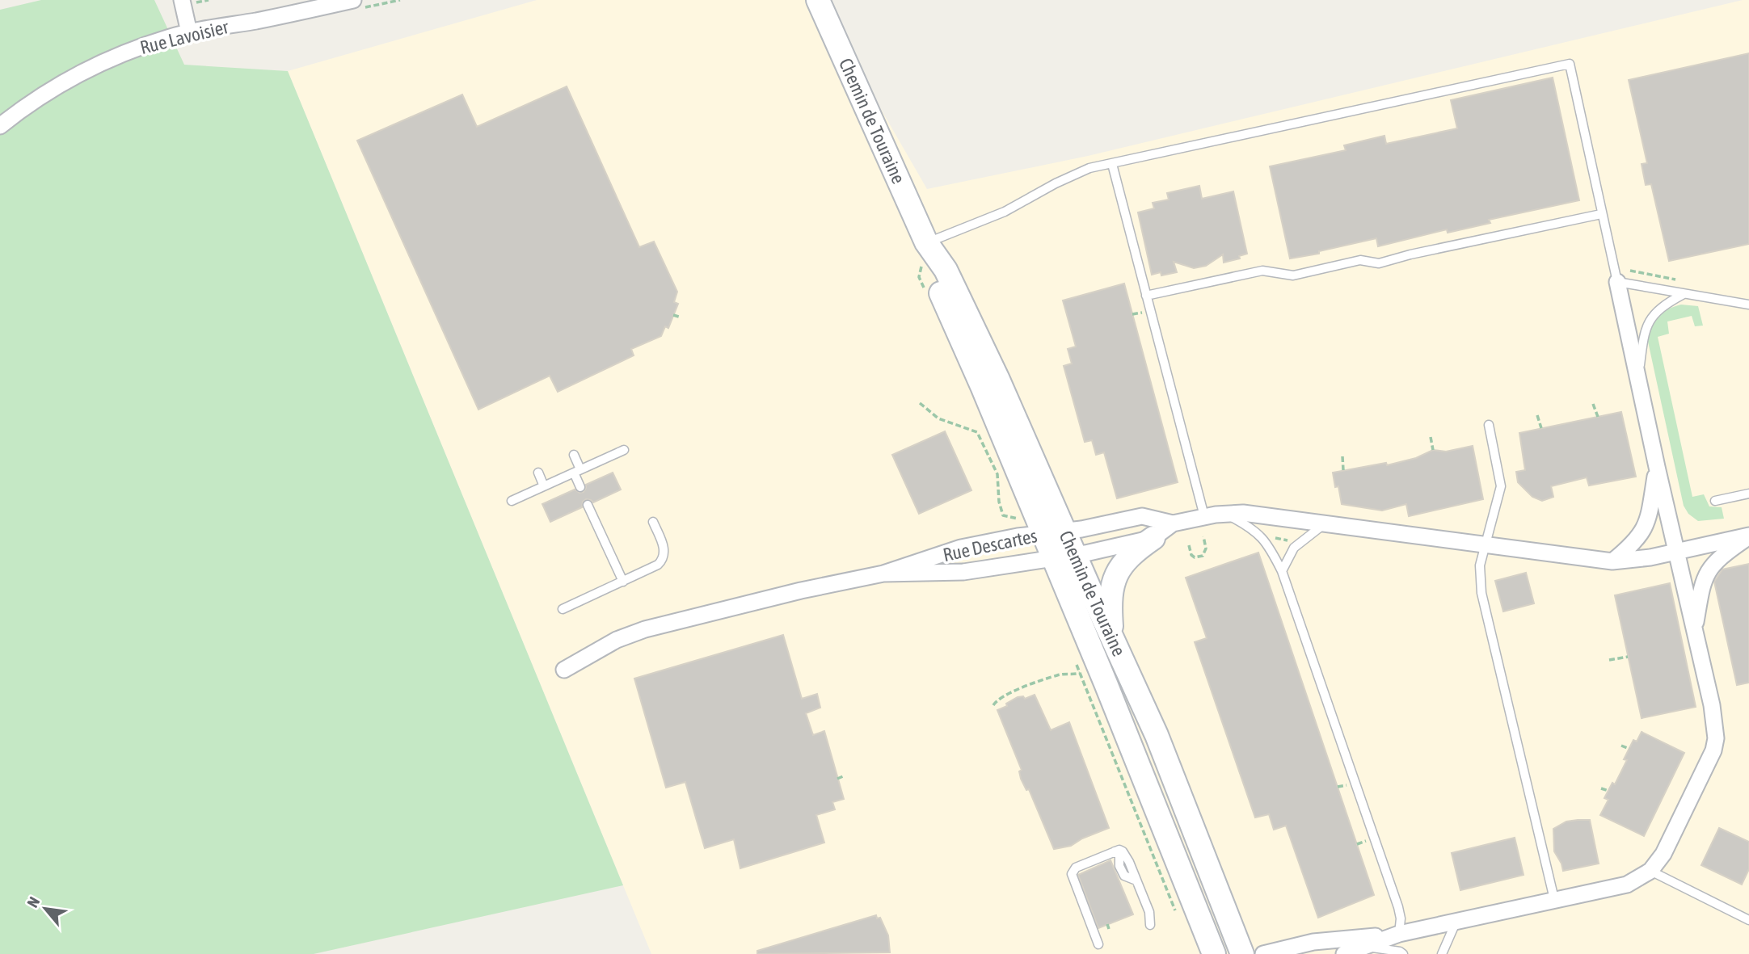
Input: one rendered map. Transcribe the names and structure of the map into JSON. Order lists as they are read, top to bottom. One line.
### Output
{"streets":{"street":["Rue Lavoisier","Chemin de Touraine","Rue Descartes"]},"crossings":[["Chemin de Touraine","Rue Descartes"]],"north":"top left"}
